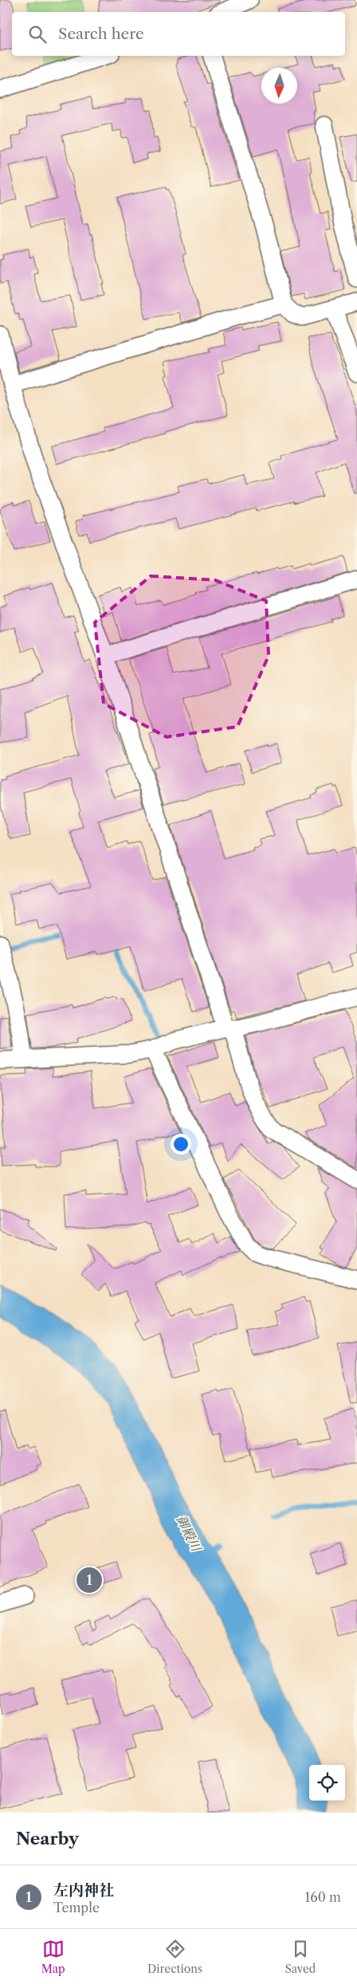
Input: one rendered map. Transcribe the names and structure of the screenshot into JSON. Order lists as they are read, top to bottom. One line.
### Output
{"water":["御殿川"],"north":"bottom","page":{"search":"Search here","pins":"1","heading":"Nearby","list":[{"mark":"1","name":"左内神社","note":"Temple","value":"160 m"}],"nav":["Map","Directions","Saved"]}}
